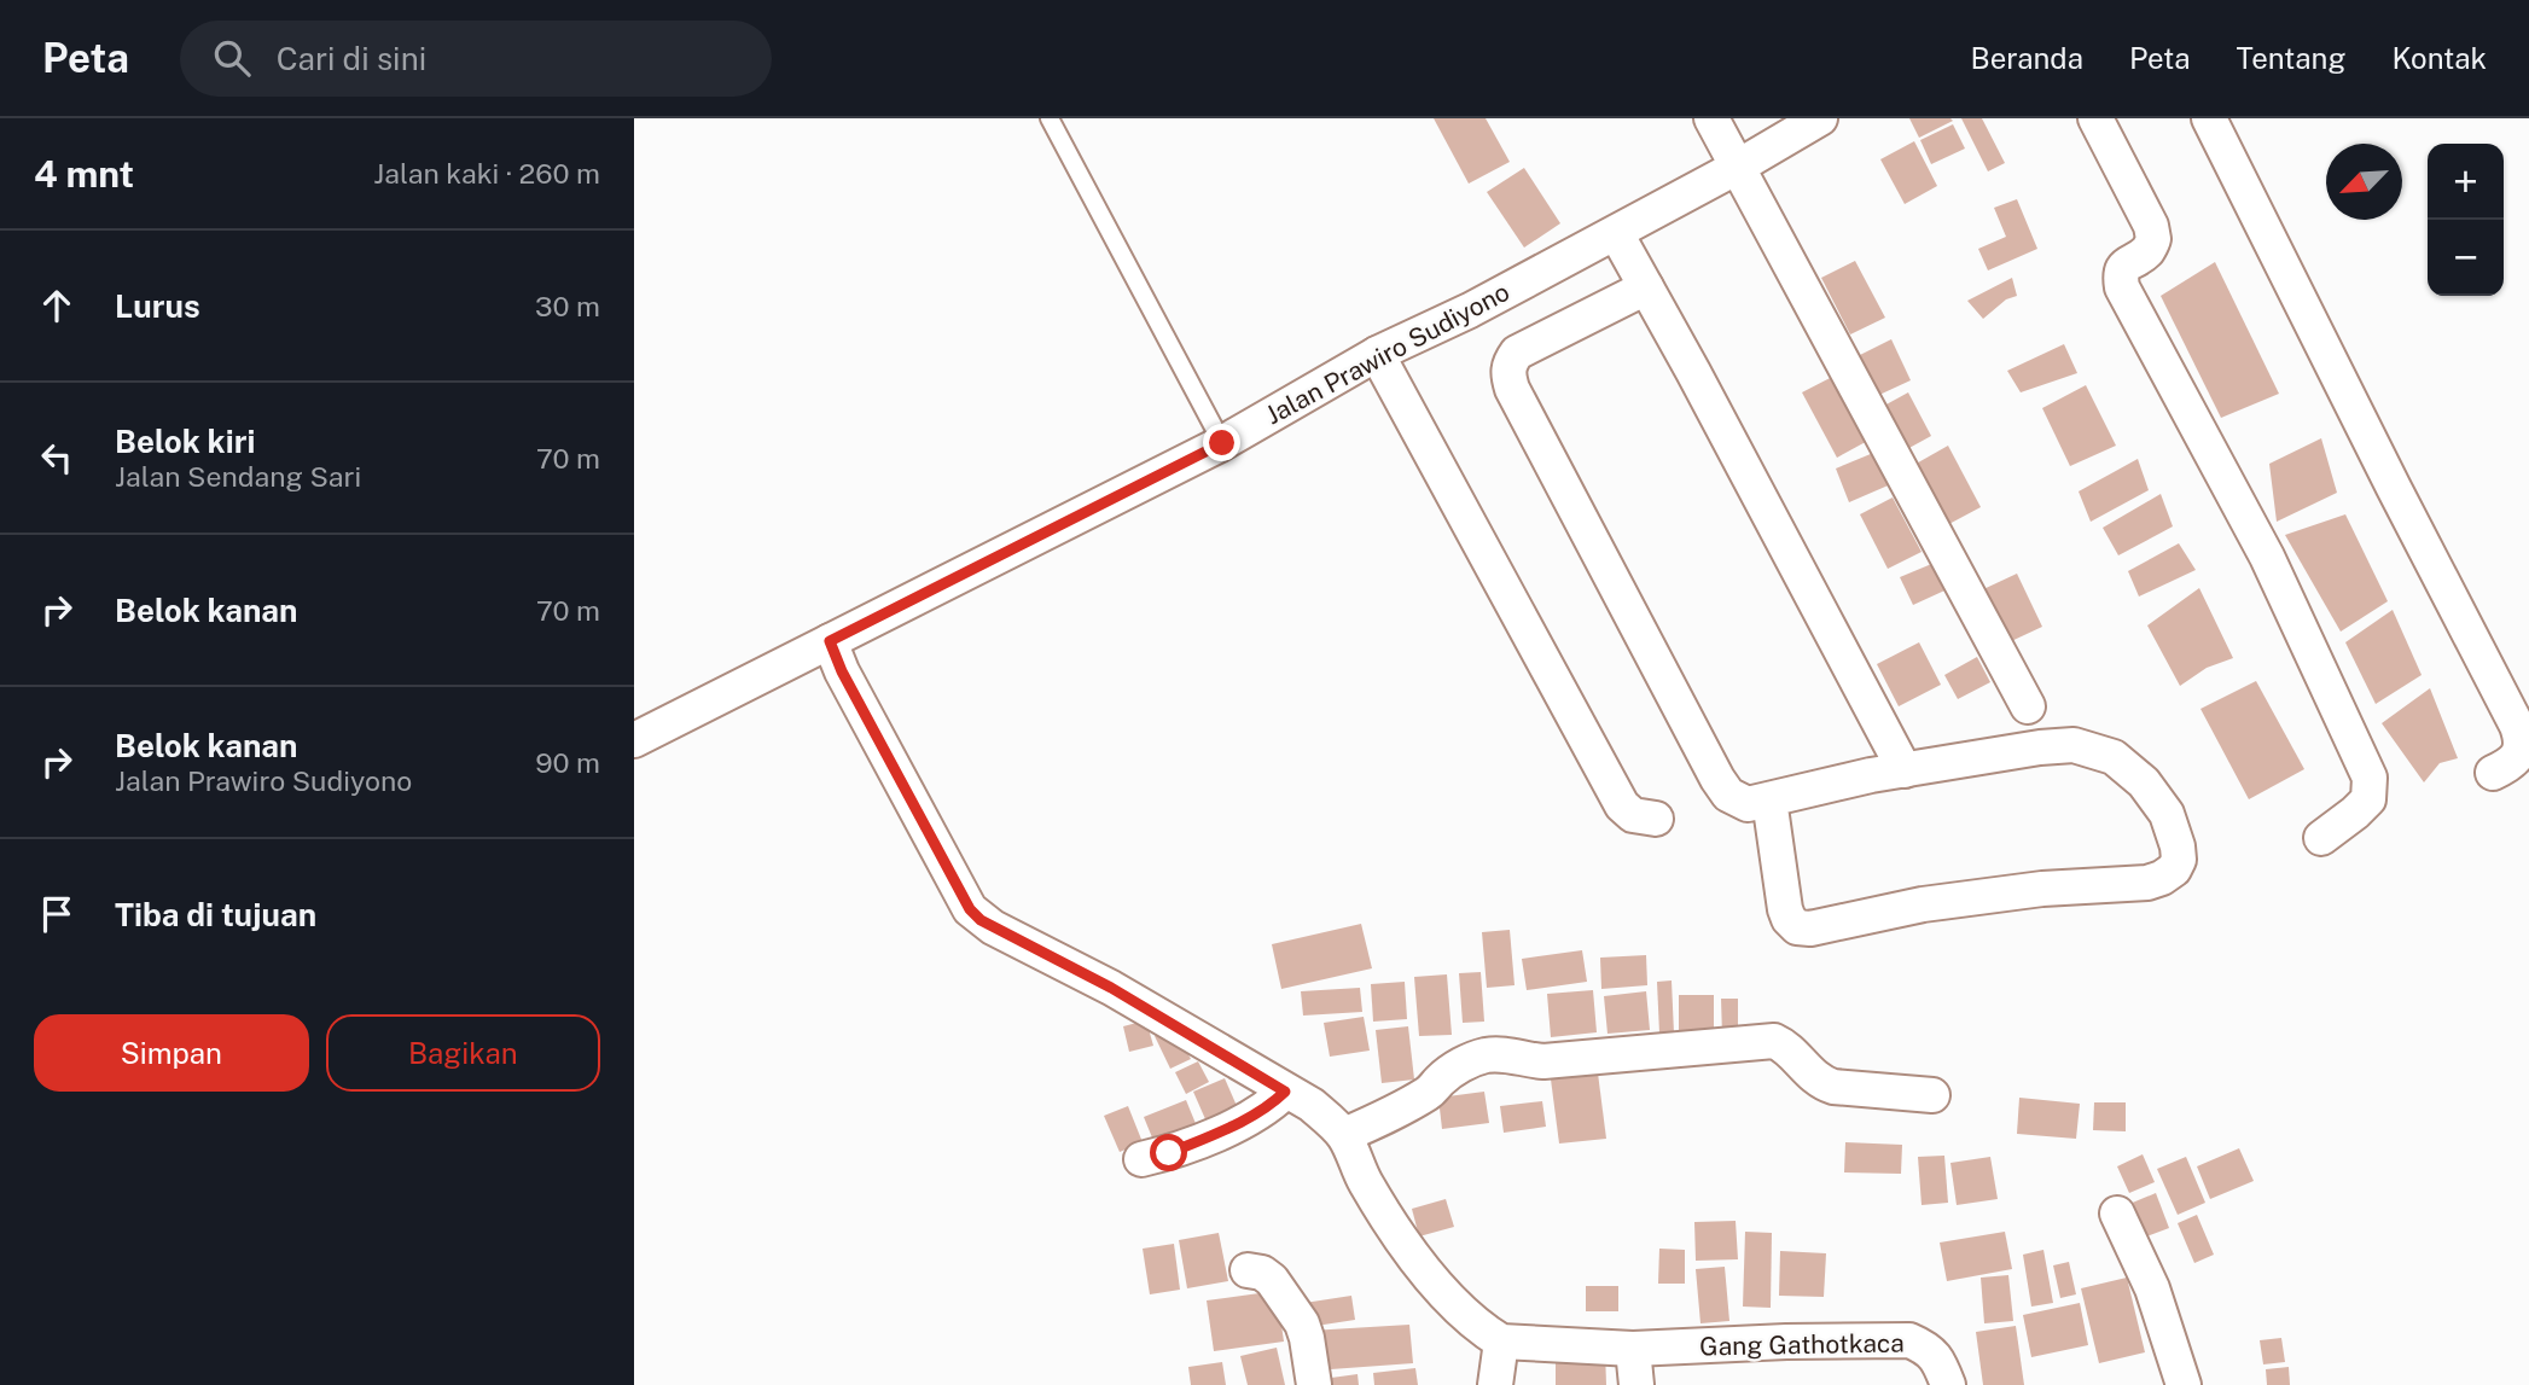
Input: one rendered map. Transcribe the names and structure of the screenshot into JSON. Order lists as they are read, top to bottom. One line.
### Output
{"streets":{"street":["Jalan Prawiro Sudiyono","Gang Gathotkaca"]},"north":"bottom left","page":{"header":"Peta","search":"Cari di sini","nav":["Beranda","Peta","Tentang","Kontak"],"heading":["4 mnt","Jalan kaki · 260 m"],"map_buttons":["+","−"],"list":[["Lurus","30 m"],["Belok kiri","Jalan Sendang Sari","70 m"],["Belok kanan","70 m"],["Belok kanan","Jalan Prawiro Sudiyono","90 m"],"Tiba di tujuan"],"buttons":["Simpan","Bagikan"]}}
